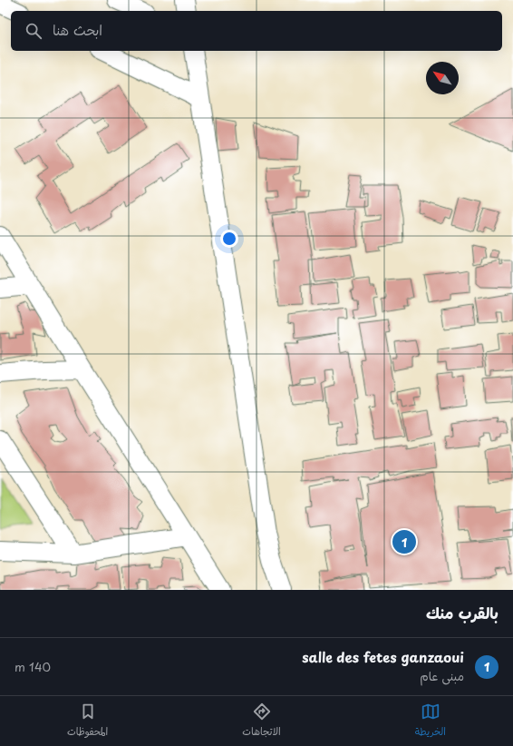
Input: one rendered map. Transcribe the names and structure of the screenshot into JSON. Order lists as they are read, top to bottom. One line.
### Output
{"north":"top left","page":{"search":"ابحث هنا","pins":"1","heading":"بالقرب منك","list":[{"mark":"1","name":"salle des fetes ganzaoui","note":"مبنى عام","value":"140 m"}],"nav":["الخريطة","الاتجاهات","المحفوظات"]}}
